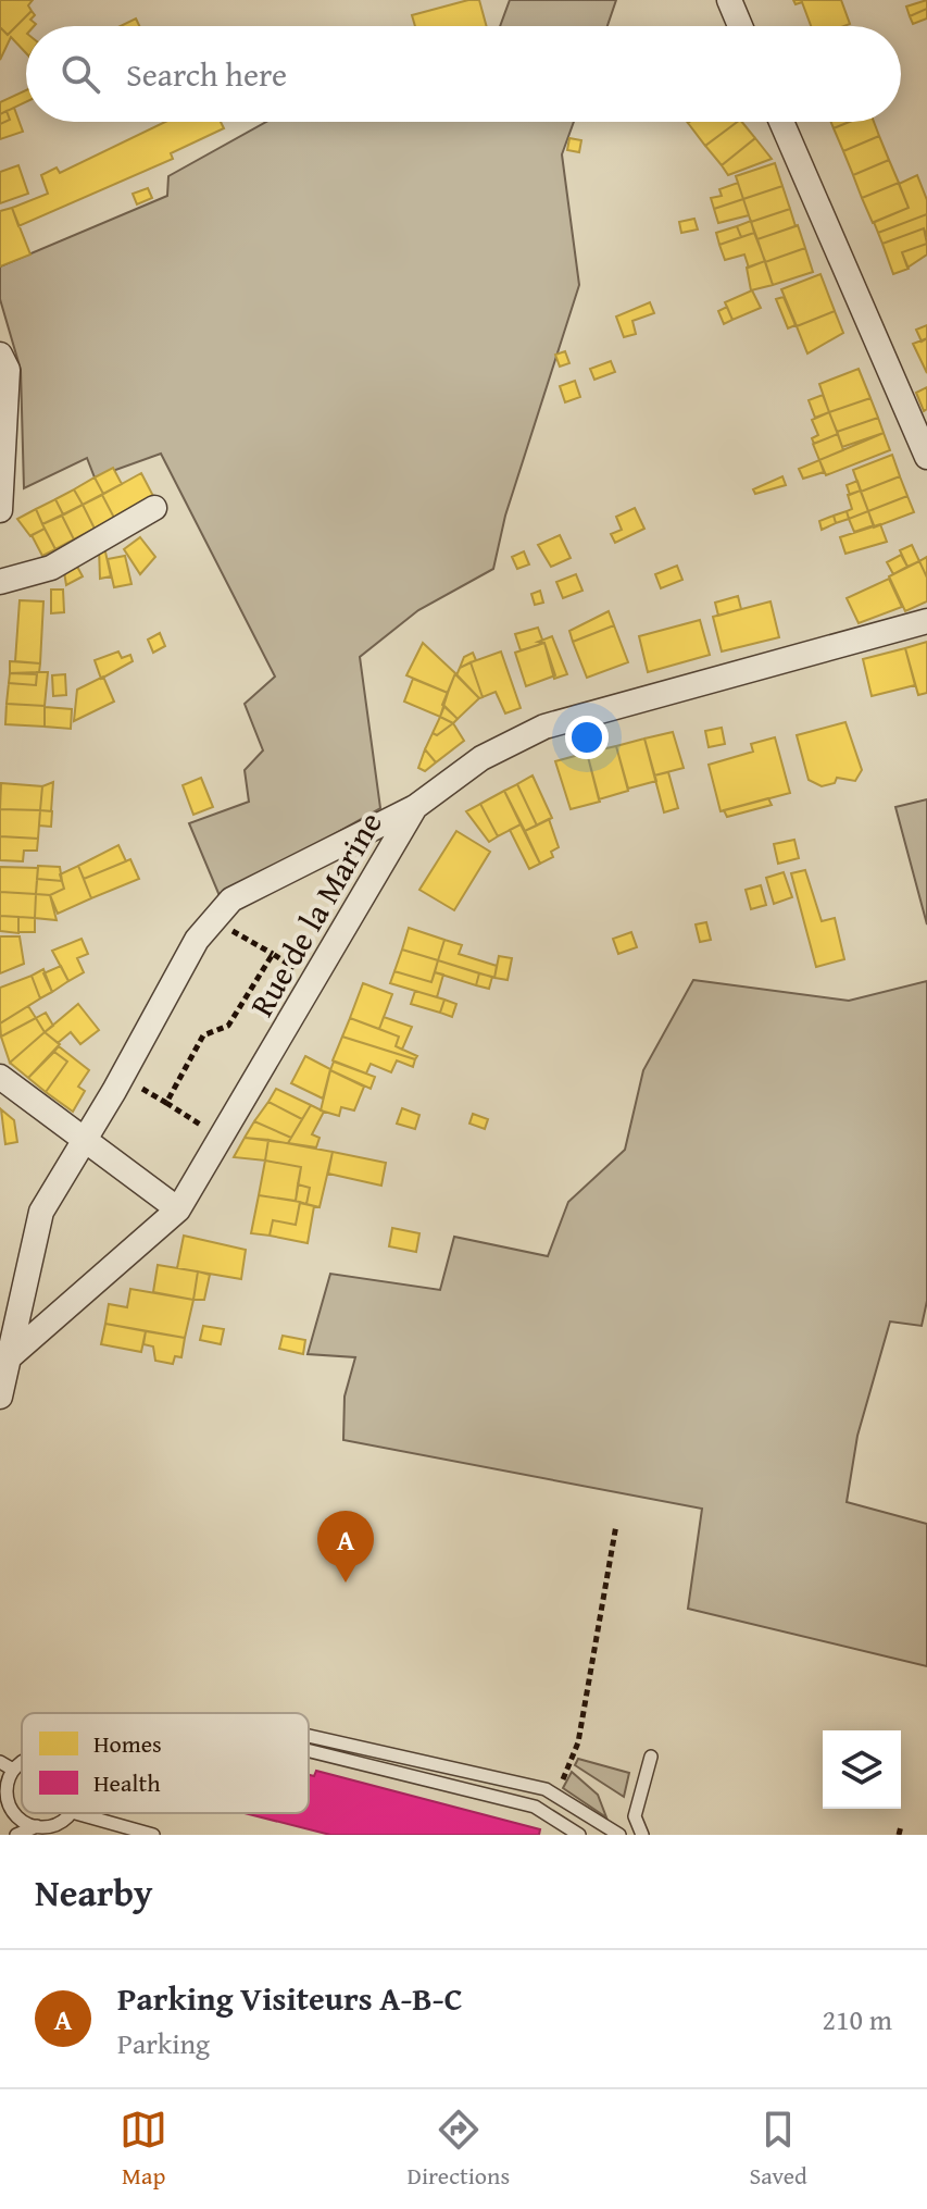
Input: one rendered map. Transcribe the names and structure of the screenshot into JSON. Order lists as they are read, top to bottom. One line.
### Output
{"streets":{"street":["Rue de la Marine"]},"legend":["Homes","Health"],"page":{"search":"Search here","pins":"A","heading":"Nearby","list":[{"mark":"A","name":"Parking Visiteurs A-B-C","note":"Parking","value":"210 m"}],"nav":["Map","Directions","Saved"]}}
